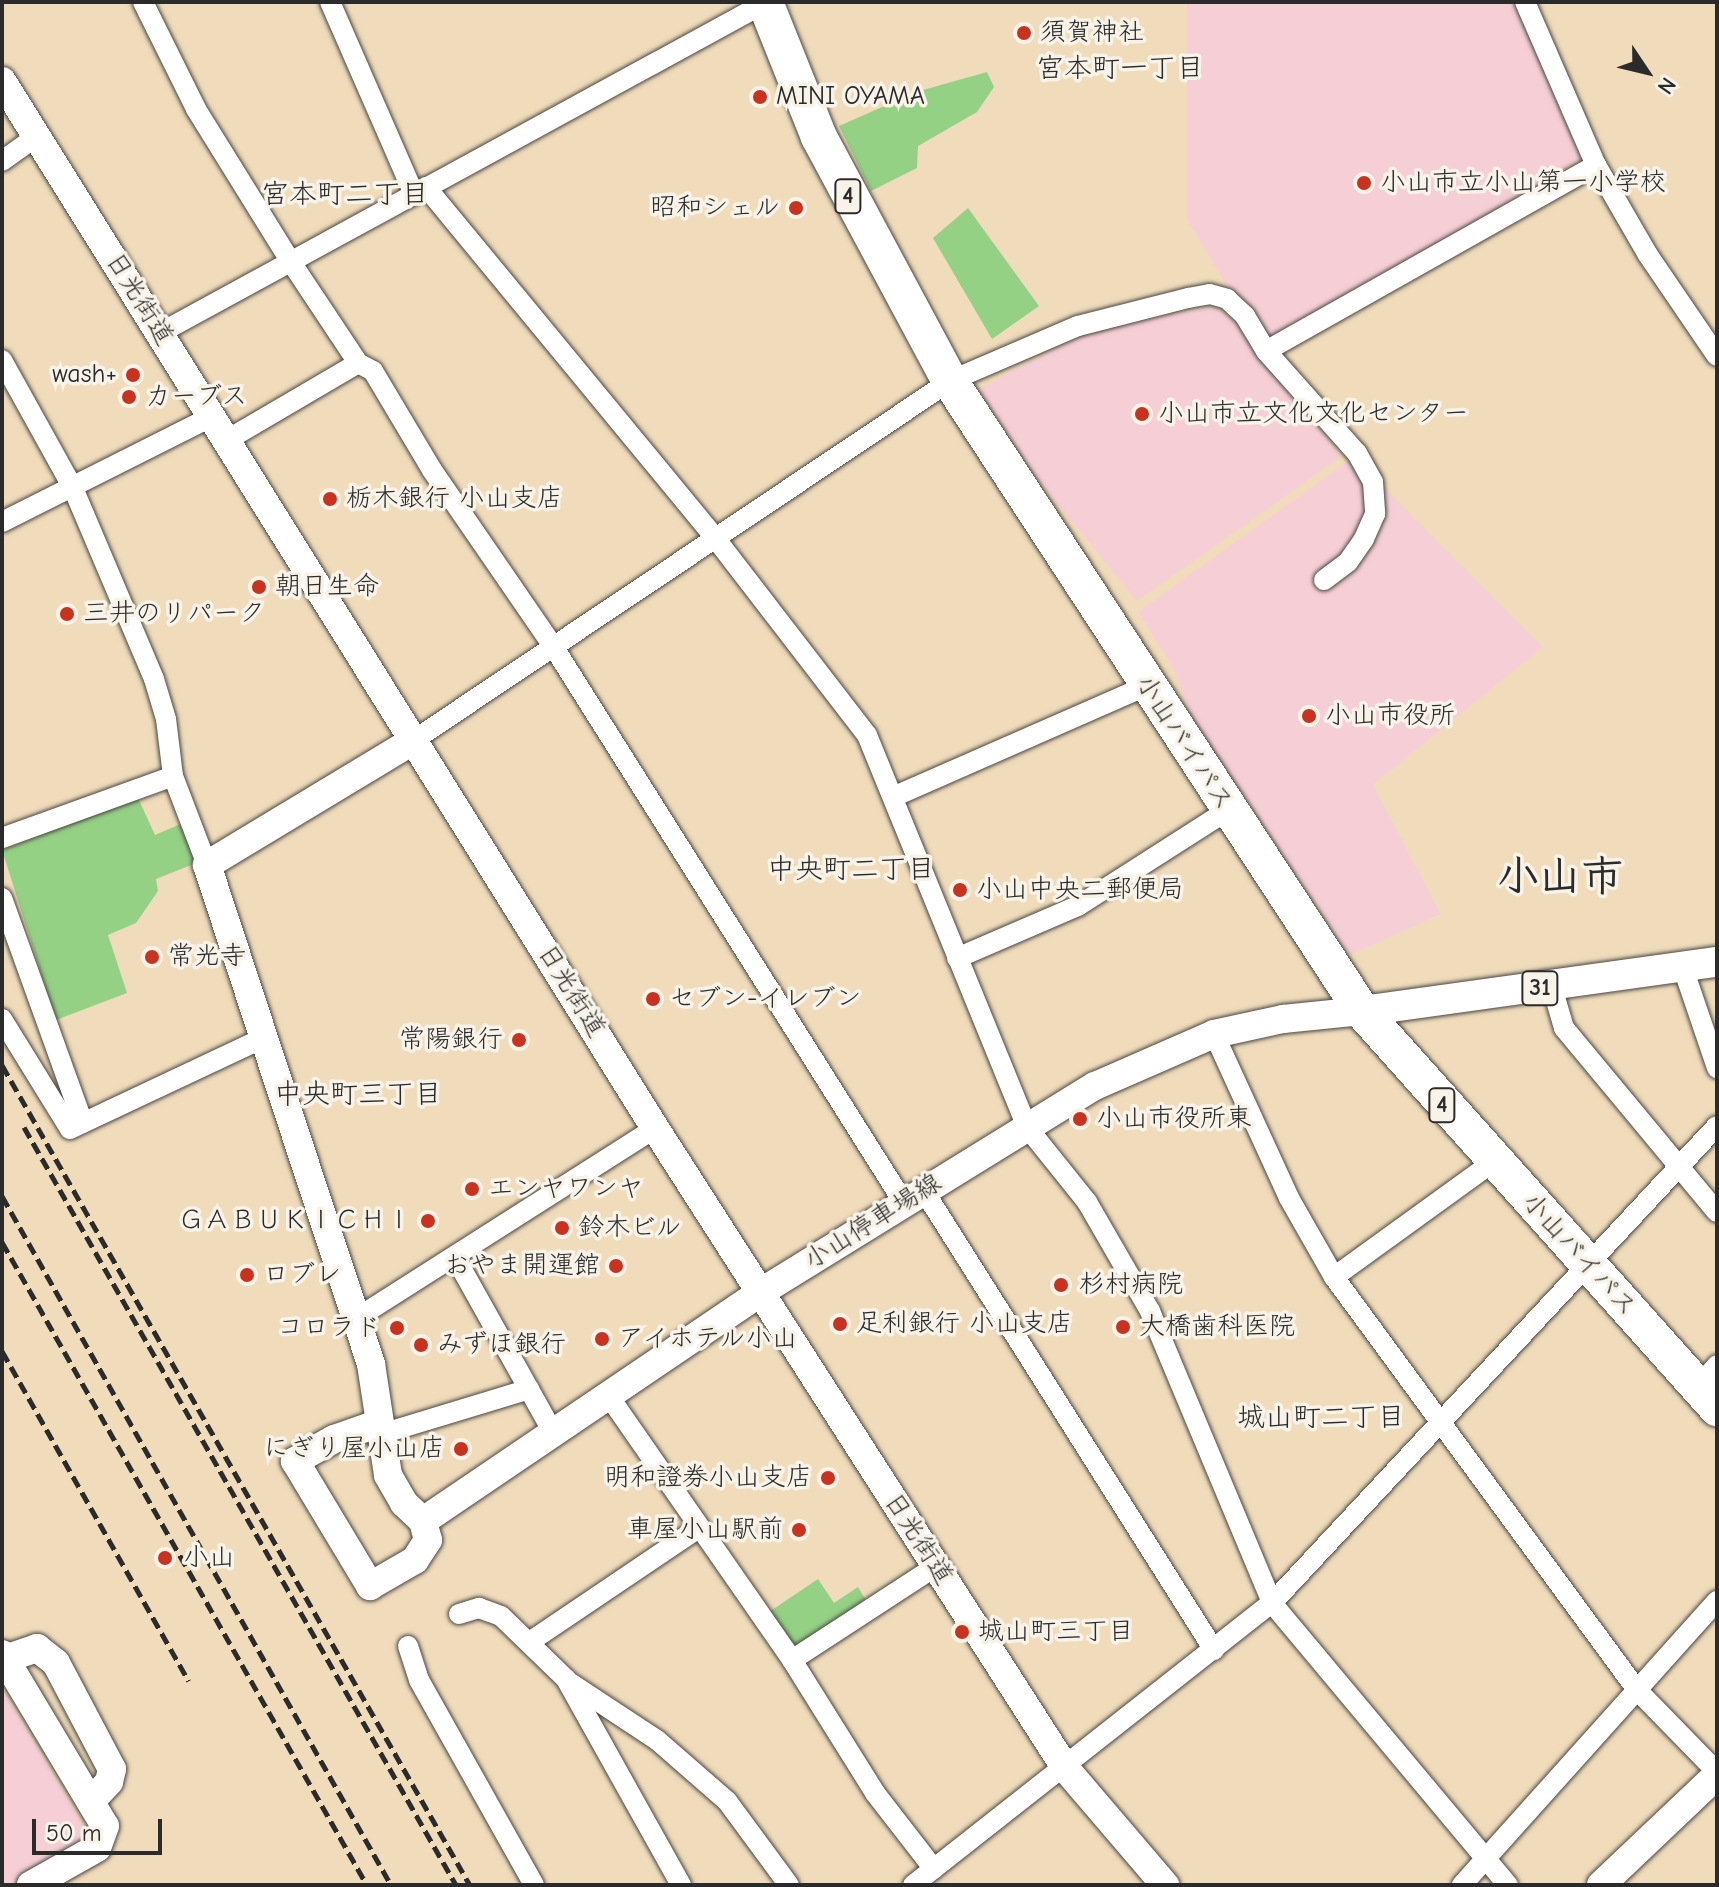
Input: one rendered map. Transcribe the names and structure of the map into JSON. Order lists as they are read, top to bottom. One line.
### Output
{"streets":{"highway":["4","小山バイパス"],"main road":["日光街道","31","小山停車場線"]},"crossings":[["日光街道","小山停車場線"],["小山バイパス","31"],["小山バイパス","小山停車場線"],["31","小山停車場線"]],"districts":["宮本町一丁目","宮本町二丁目","中央町二丁目","小山市","中央町三丁目","城山町二丁目"],"places":["須賀神社","MINI OYAMA","小山市立小山第一小学校","昭和シェル","wash+","カーブス","小山市立文化文化センター","栃木銀行 小山支店","朝日生命","三井のリパーク","小山市役所","小山中央二郵便局","常光寺","セブン-イレブン","常陽銀行","小山市役所東","エンヤワンヤ","ＧＡＢＵＫＩＣＨＩ","鈴木ビル","おやま開運館","ロブレ","杉村病院","足利銀行 小山支店","大橋歯科医院","コロラド","アイホテル小山","みずほ銀行","にぎり屋小山店","明和證券小山支店","車屋小山駅前","小山","城山町三丁目"],"scale_bar":"50 m","north":"bottom right"}
